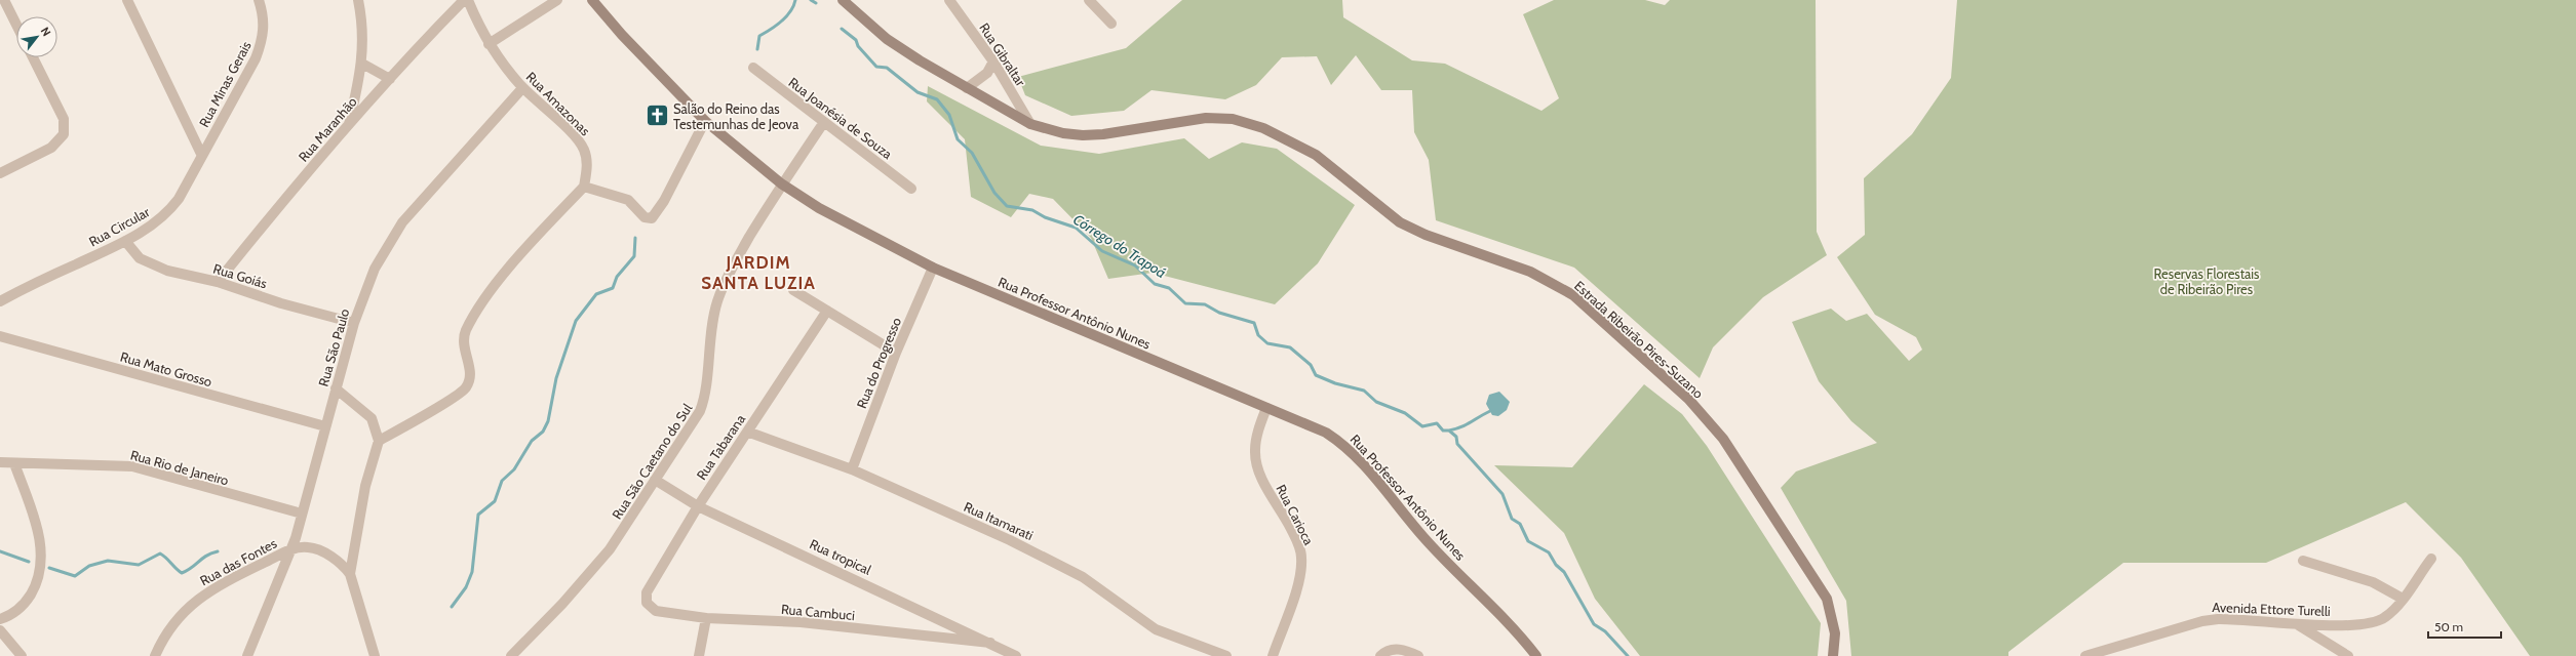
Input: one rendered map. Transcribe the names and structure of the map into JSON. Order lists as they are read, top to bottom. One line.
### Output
{"streets":{"main road":["Rua Professor Antônio Nunes","Estrada Ribeirão Pires-Suzano"],"street":["Rua Gibraltar","Rua Minas Gerais","Rua Amazonas","Rua Joanésia de Souza","Rua Maranhão","Rua Circular","Rua Goiás","Rua São Paulo","Rua do Progresso","Rua Mato Grosso","Rua Tabarana","Rua São Caetano do Sul","Rua Rio de Janeiro","Rua Carioca","Rua Itamarati","Rua tropical","Rua das Fontes","Avenida Ettore Turelli","Rua Cambuci"]},"crossings":[["Rua Gibraltar","Estrada Ribeirão Pires-Suzano"],["Rua Minas Gerais","Rua Circular"],["Rua Amazonas","Rua São Paulo"],["Rua Joanésia de Souza","Rua São Caetano do Sul"],["Rua Maranhão","Rua Goiás"],["Rua Circular","Rua Goiás"],["Rua Goiás","Rua São Paulo"],["Rua Professor Antônio Nunes","Rua do Progresso"],["Rua Professor Antônio Nunes","Rua São Caetano do Sul"],["Rua Professor Antônio Nunes","Rua Carioca"],["Rua São Paulo","Rua Mato Grosso"],["Rua São Paulo","Rua Rio de Janeiro"],["Rua São Paulo","Rua das Fontes"],["Rua do Progresso","Rua Itamarati"],["Rua Tabarana","Rua Itamarati"],["Rua Tabarana","Rua tropical"],["Rua Tabarana","Rua Cambuci"],["Rua São Caetano do Sul","Rua tropical"],["Rua tropical","Rua Cambuci"]],"districts":["JARDIM SANTA LUZIA"],"water":["Córrego do Trapoá"],"parks":["Reservas Florestais de Ribeirão Pires"],"places":{"church":["Salão do Reino das Testemunhas de Jeova"]},"scale_bar":"50 m","north":"top right"}
